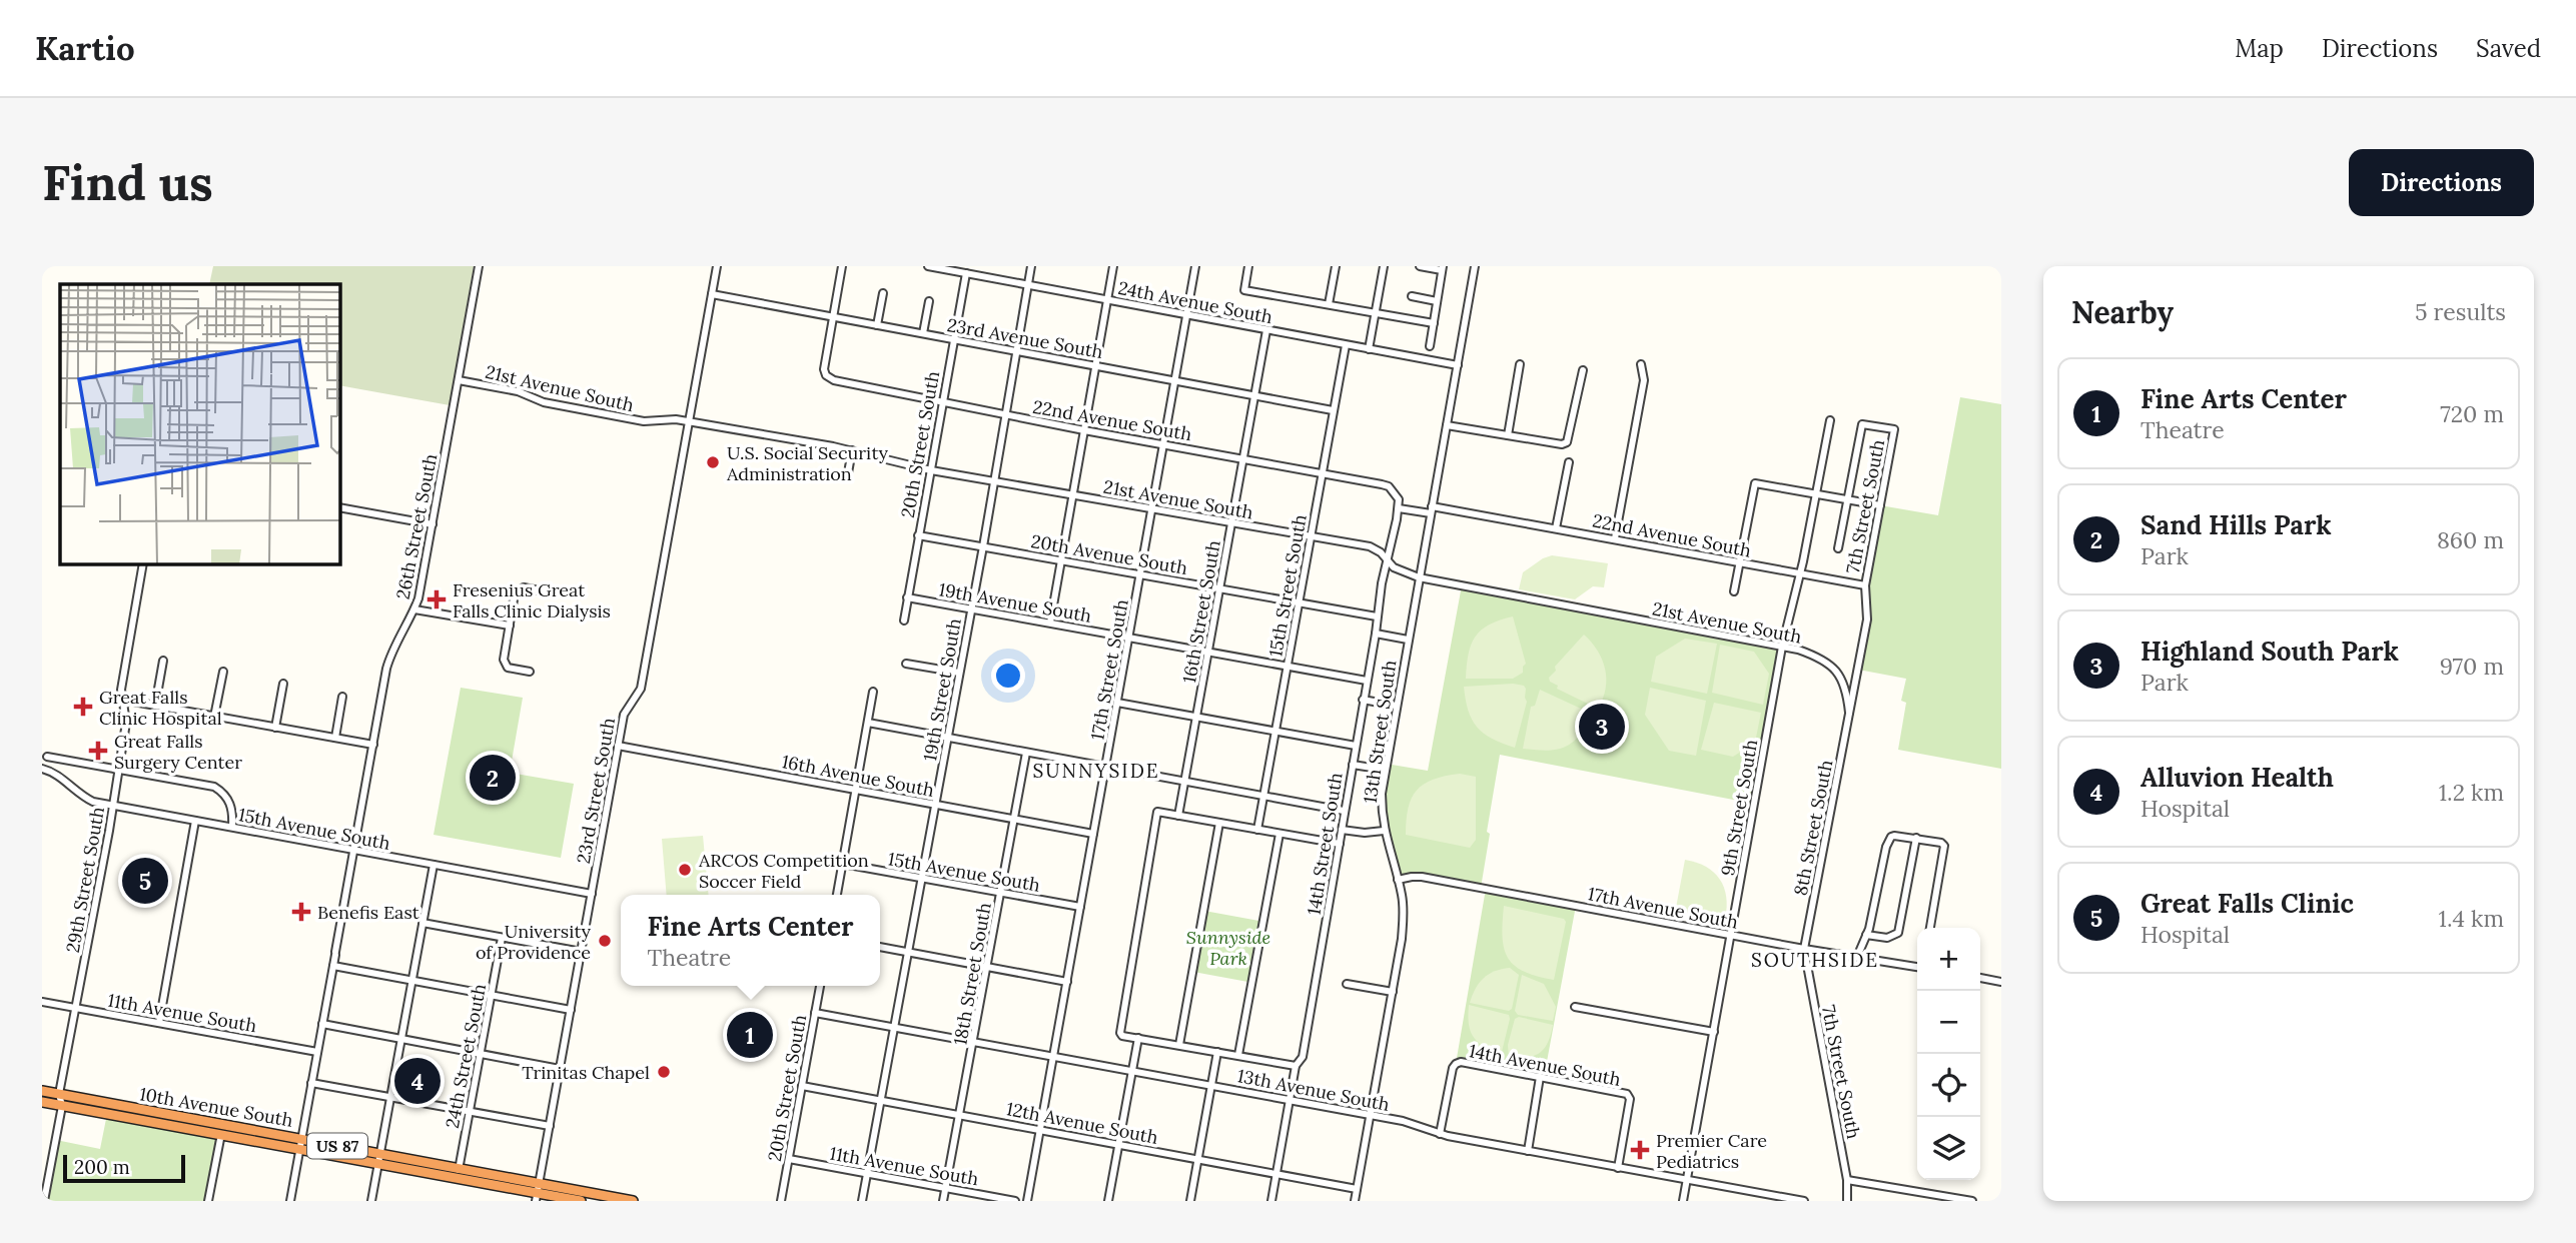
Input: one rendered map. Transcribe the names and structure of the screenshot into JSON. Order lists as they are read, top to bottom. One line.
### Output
{"streets":{"highway":["10th Avenue South","US 87"],"street":["24th Avenue South","23rd Avenue South","21st Avenue South","22nd Avenue South","20th Street South","7th Street South","26th Street South","20th Avenue South","15th Street South","19th Avenue South","16th Street South","17th Street South","19th Street South","13th Street South","16th Avenue South","23rd Street South","9th Street South","8th Street South","15th Avenue South","14th Street South","29th Street South","17th Avenue South","18th Street South","11th Avenue South","24th Street South","14th Avenue South","13th Avenue South","12th Avenue South"]},"crossings":[["24th Avenue South","20th Street South"],["24th Avenue South","15th Street South"],["24th Avenue South","16th Street South"],["24th Avenue South","17th Street South"],["24th Avenue South","19th Street South"],["24th Avenue South","13th Street South"],["23rd Avenue South","22nd Avenue South"],["23rd Avenue South","20th Street South"],["23rd Avenue South","15th Street South"],["23rd Avenue South","16th Street South"],["23rd Avenue South","17th Street South"],["23rd Avenue South","19th Street South"],["23rd Avenue South","23rd Street South"],["21st Avenue South","20th Street South"],["21st Avenue South","7th Street South"],["21st Avenue South","26th Street South"],["21st Avenue South","15th Street South"],["21st Avenue South","16th Street South"],["21st Avenue South","17th Street South"],["21st Avenue South","19th Street South"],["21st Avenue South","13th Street South"],["21st Avenue South","23rd Street South"],["21st Avenue South","9th Street South"],["21st Avenue South","8th Street South"],["21st Avenue South","14th Street South"],["22nd Avenue South","20th Street South"],["22nd Avenue South","7th Street South"],["22nd Avenue South","15th Street South"],["22nd Avenue South","16th Street South"],["22nd Avenue South","17th Street South"],["22nd Avenue South","19th Street South"],["22nd Avenue South","13th Street South"],["22nd Avenue South","9th Street South"],["22nd Avenue South","14th Street South"],["20th Street South","20th Avenue South"],["20th Street South","19th Avenue South"],["20th Street South","11th Avenue South"],["20th Street South","13th Avenue South"],["20th Street South","12th Avenue South"],["7th Street South","8th Street South"],["7th Street South","17th Avenue South"],["26th Street South","15th Avenue South"],["26th Street South","11th Avenue South"],["26th Street South","10th Avenue South"],["20th Avenue South","15th Street South"],["20th Avenue South","16th Street South"],["20th Avenue South","17th Street South"],["20th Avenue South","19th Street South"],["20th Avenue South","14th Street South"],["15th Street South","19th Avenue South"],["19th Avenue South","16th Street South"],["19th Avenue South","17th Street South"],["19th Avenue South","19th Street South"],["19th Avenue South","14th Street South"],["17th Street South","16th Avenue South"],["17th Street South","15th Avenue South"],["17th Street South","13th Avenue South"],["17th Street South","12th Avenue South"],["19th Street South","16th Avenue South"],["19th Street South","15th Avenue South"],["19th Street South","11th Avenue South"],["19th Street South","13th Avenue South"],["19th Street South","12th Avenue South"],["13th Street South","17th Avenue South"],["13th Street South","13th Avenue South"],["13th Street South","12th Avenue South"],["16th Avenue South","23rd Street South"],["16th Avenue South","18th Street South"],["23rd Street South","15th Avenue South"],["23rd Street South","10th Avenue South"],["9th Street South","17th Avenue South"],["9th Street South","13th Avenue South"],["8th Street South","17th Avenue South"],["15th Avenue South","29th Street South"],["15th Avenue South","18th Street South"],["14th Street South","13th Avenue South"],["14th Street South","12th Avenue South"],["29th Street South","11th Avenue South"],["29th Street South","10th Avenue South"],["18th Street South","11th Avenue South"],["18th Street South","13th Avenue South"],["18th Street South","12th Avenue South"],["24th Street South","10th Avenue South"],["14th Avenue South","13th Avenue South"]],"districts":["SUNNYSIDE","SOUTHSIDE"],"parks":["Sunnyside Park"],"places":{"other":["U.S. Social Security Administration","ARCOS Competition Soccer Field","University of Providence","Trinitas Chapel"],"health":["Fresenius Great Falls Clinic Dialysis","Great Falls Clinic Hospital","Great Falls Surgery Center","Benefis East","Premier Care Pediatrics"]},"scale_bar":"200 m","page":{"header":"Kartio","nav":["Map","Directions","Saved"],"buttons":"Directions","title":"Find us","heading":["Nearby","5 results"],"list":[{"mark":"1","name":"Fine Arts Center","note":"Theatre","value":"720 m"},{"mark":"2","name":"Sand Hills Park","note":"Park","value":"860 m"},{"mark":"3","name":"Highland South Park","note":"Park","value":"970 m"},{"mark":"4","name":"Alluvion Health","note":"Hospital","value":"1.2 km"},{"mark":"5","name":"Great Falls Clinic","note":"Hospital","value":"1.4 km"}],"pins":["3","2","5","1","4"],"popup":["Fine Arts Center","Theatre"],"map_buttons":["+","−"],"scale":"200 m"}}
